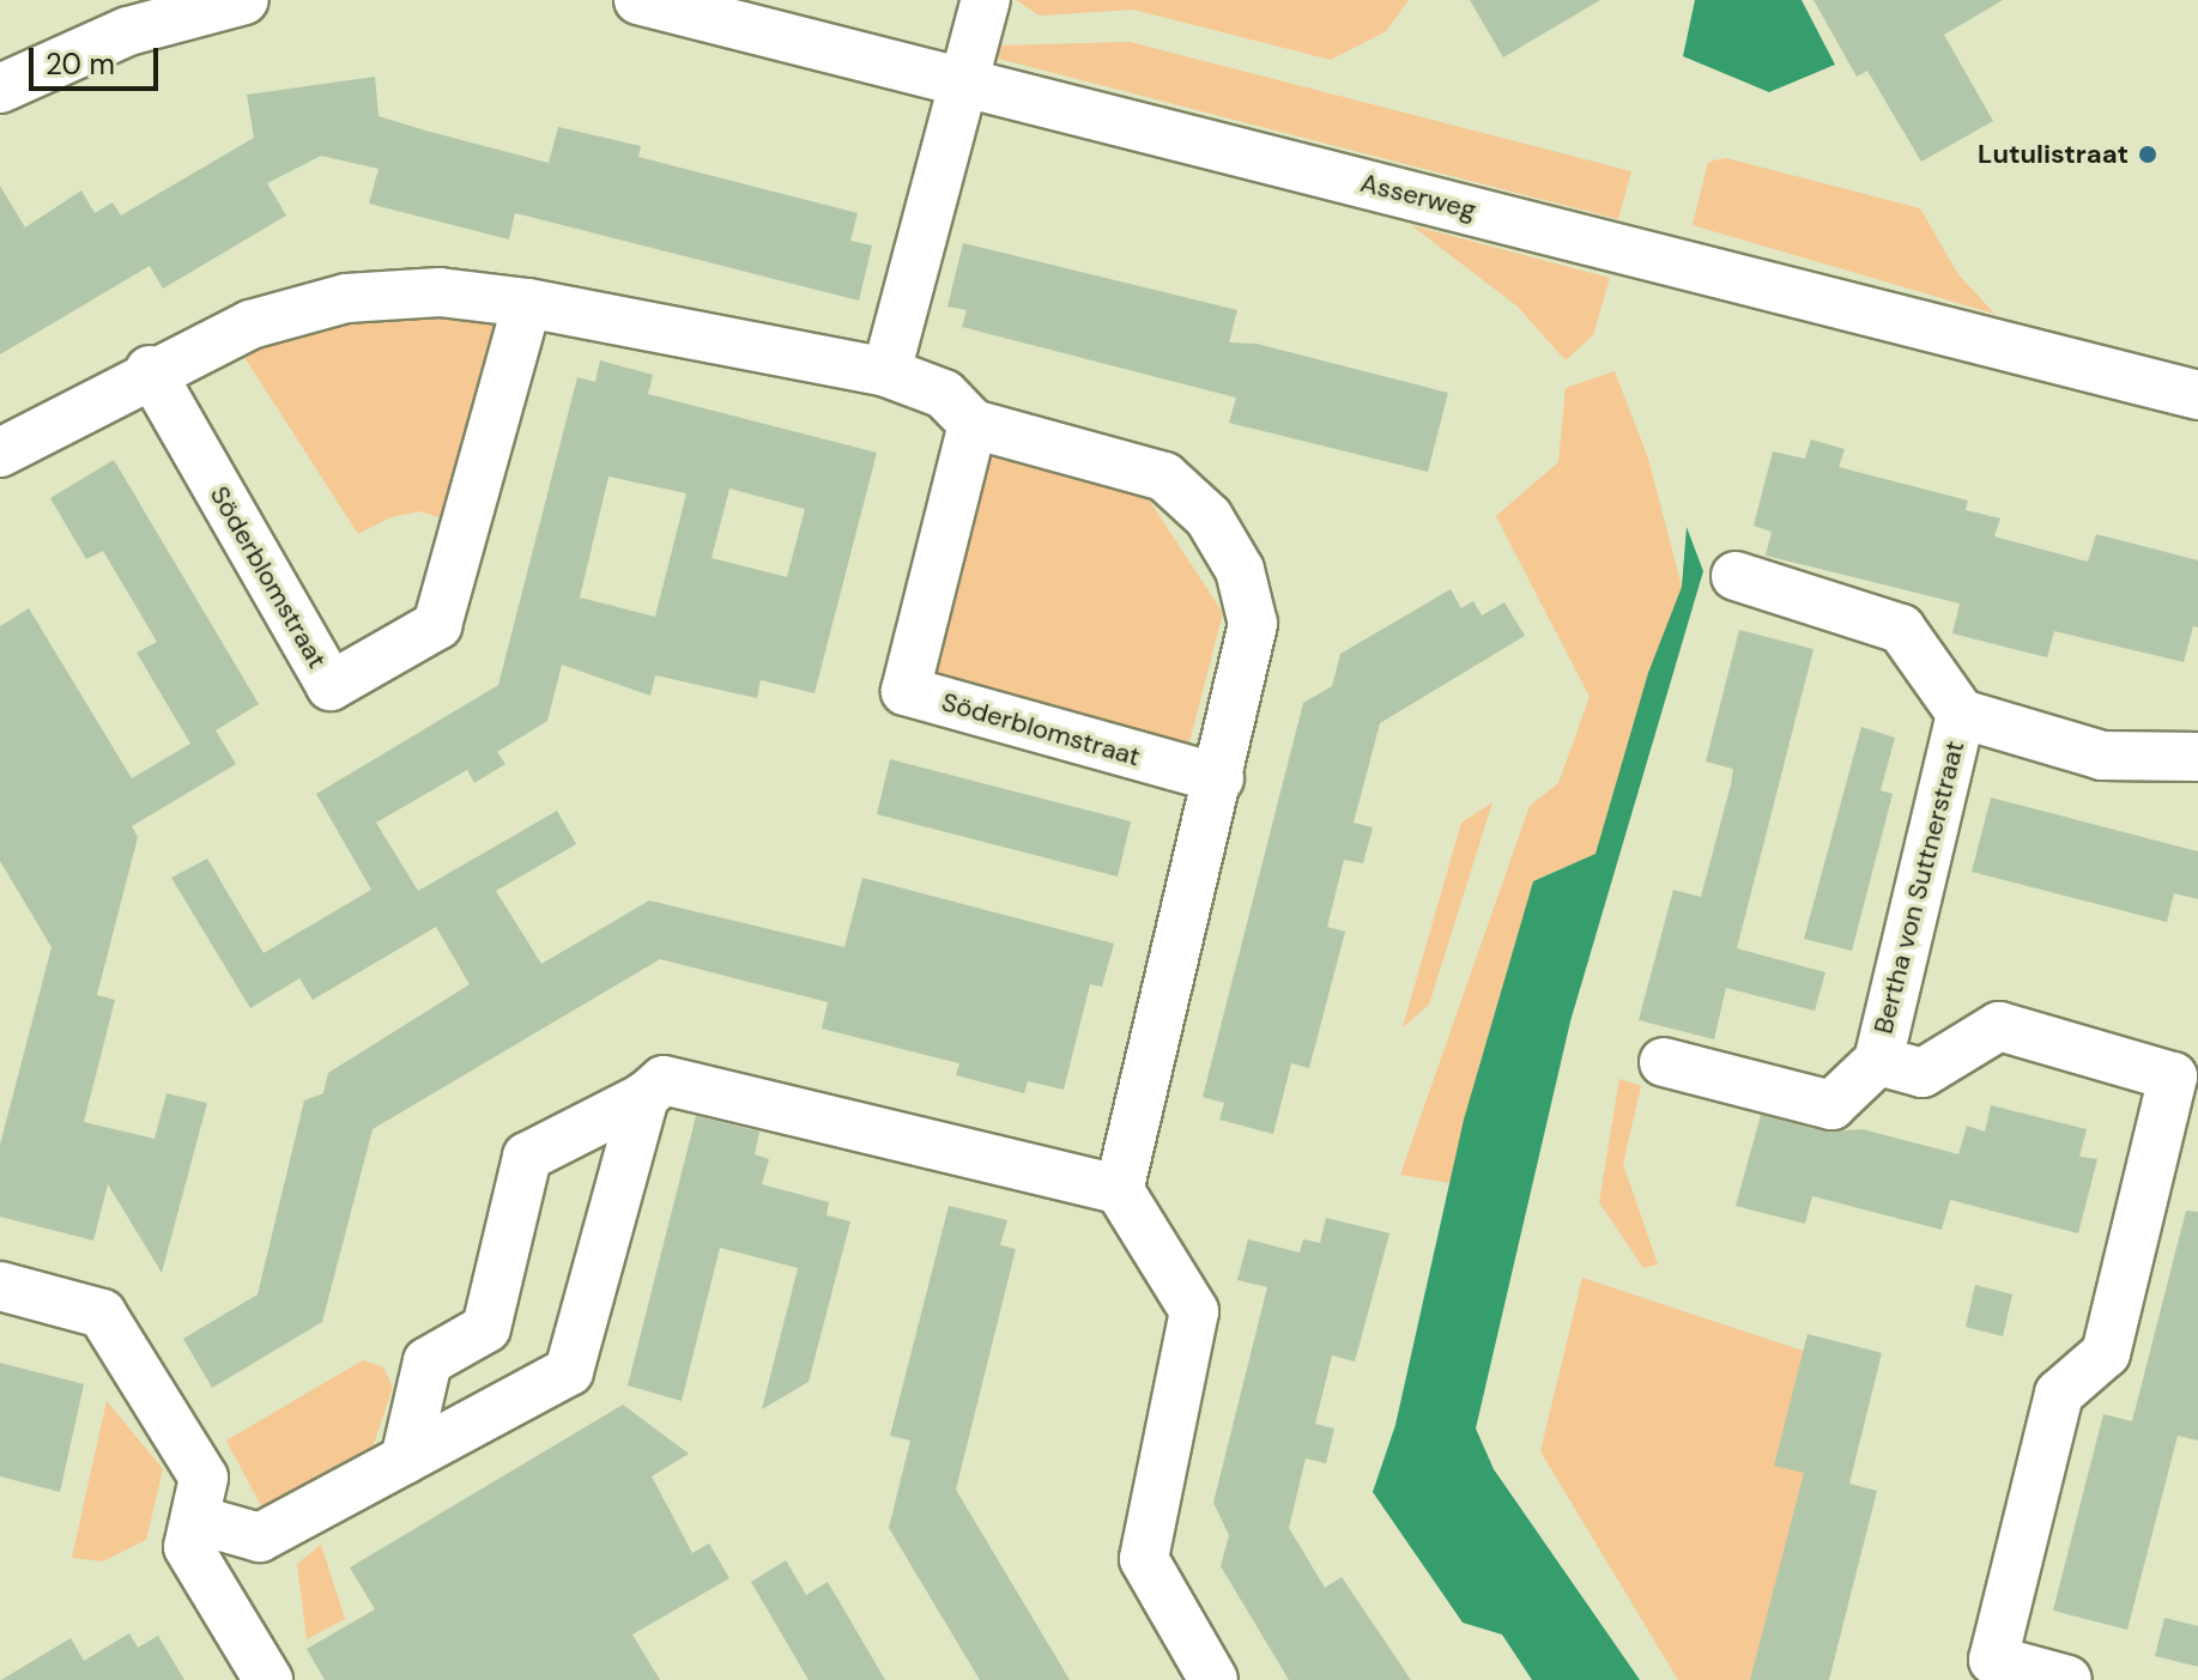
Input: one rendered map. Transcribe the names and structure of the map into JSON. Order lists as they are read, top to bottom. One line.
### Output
{"streets":{"street":["Asserweg","Söderblomstraat","Bertha von Suttnerstraat"]},"places":["Lutulistraat"],"scale_bar":"20 m"}
